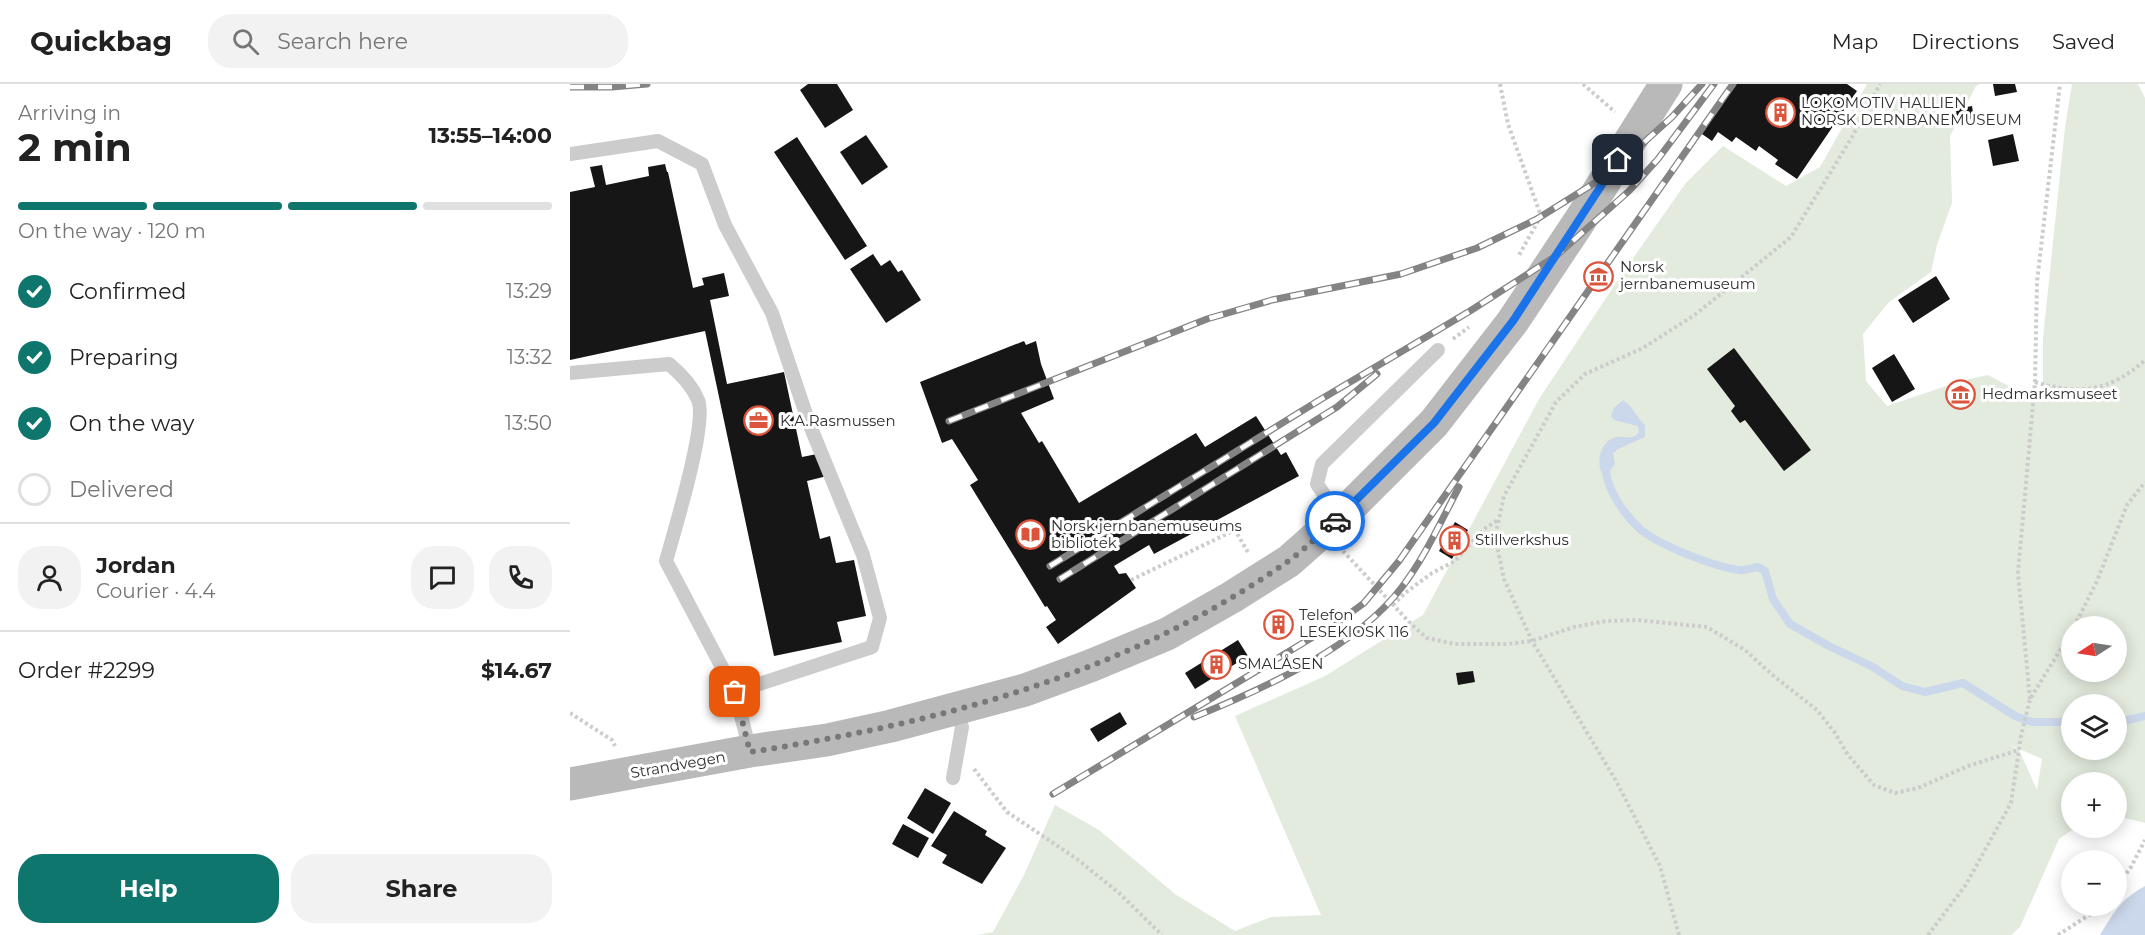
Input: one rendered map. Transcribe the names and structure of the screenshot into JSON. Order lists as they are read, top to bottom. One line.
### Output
{"streets":{"main road":["Strandvegen"]},"places":{"building":["LOKOMOTIV HALLIEN NORSK DERNBANEMUSEUM","Stillverkshus","Telefon LESEKIOSK 116","SMALÅSEN"],"museum":["Norsk jernbanemuseum","Hedmarksmuseet"],"office":["K.A.Rasmussen"],"library":["Norsk jernbanemuseums bibliotek"]},"north":"left","page":{"header":"Quickbag","search":"Search here","nav":["Map","Directions","Saved"],"heading":["2 min","Arriving in","13:55–14:00"],"panel":["Jordan","Courier · 4.4","Order #2299","$14.67"],"bar":"On the way · 120 m","list":[["Confirmed","13:29"],["Preparing","13:32"],["On the way","13:50"],"Delivered"],"map_buttons":["+","−"],"buttons":["Help","Share"]}}
